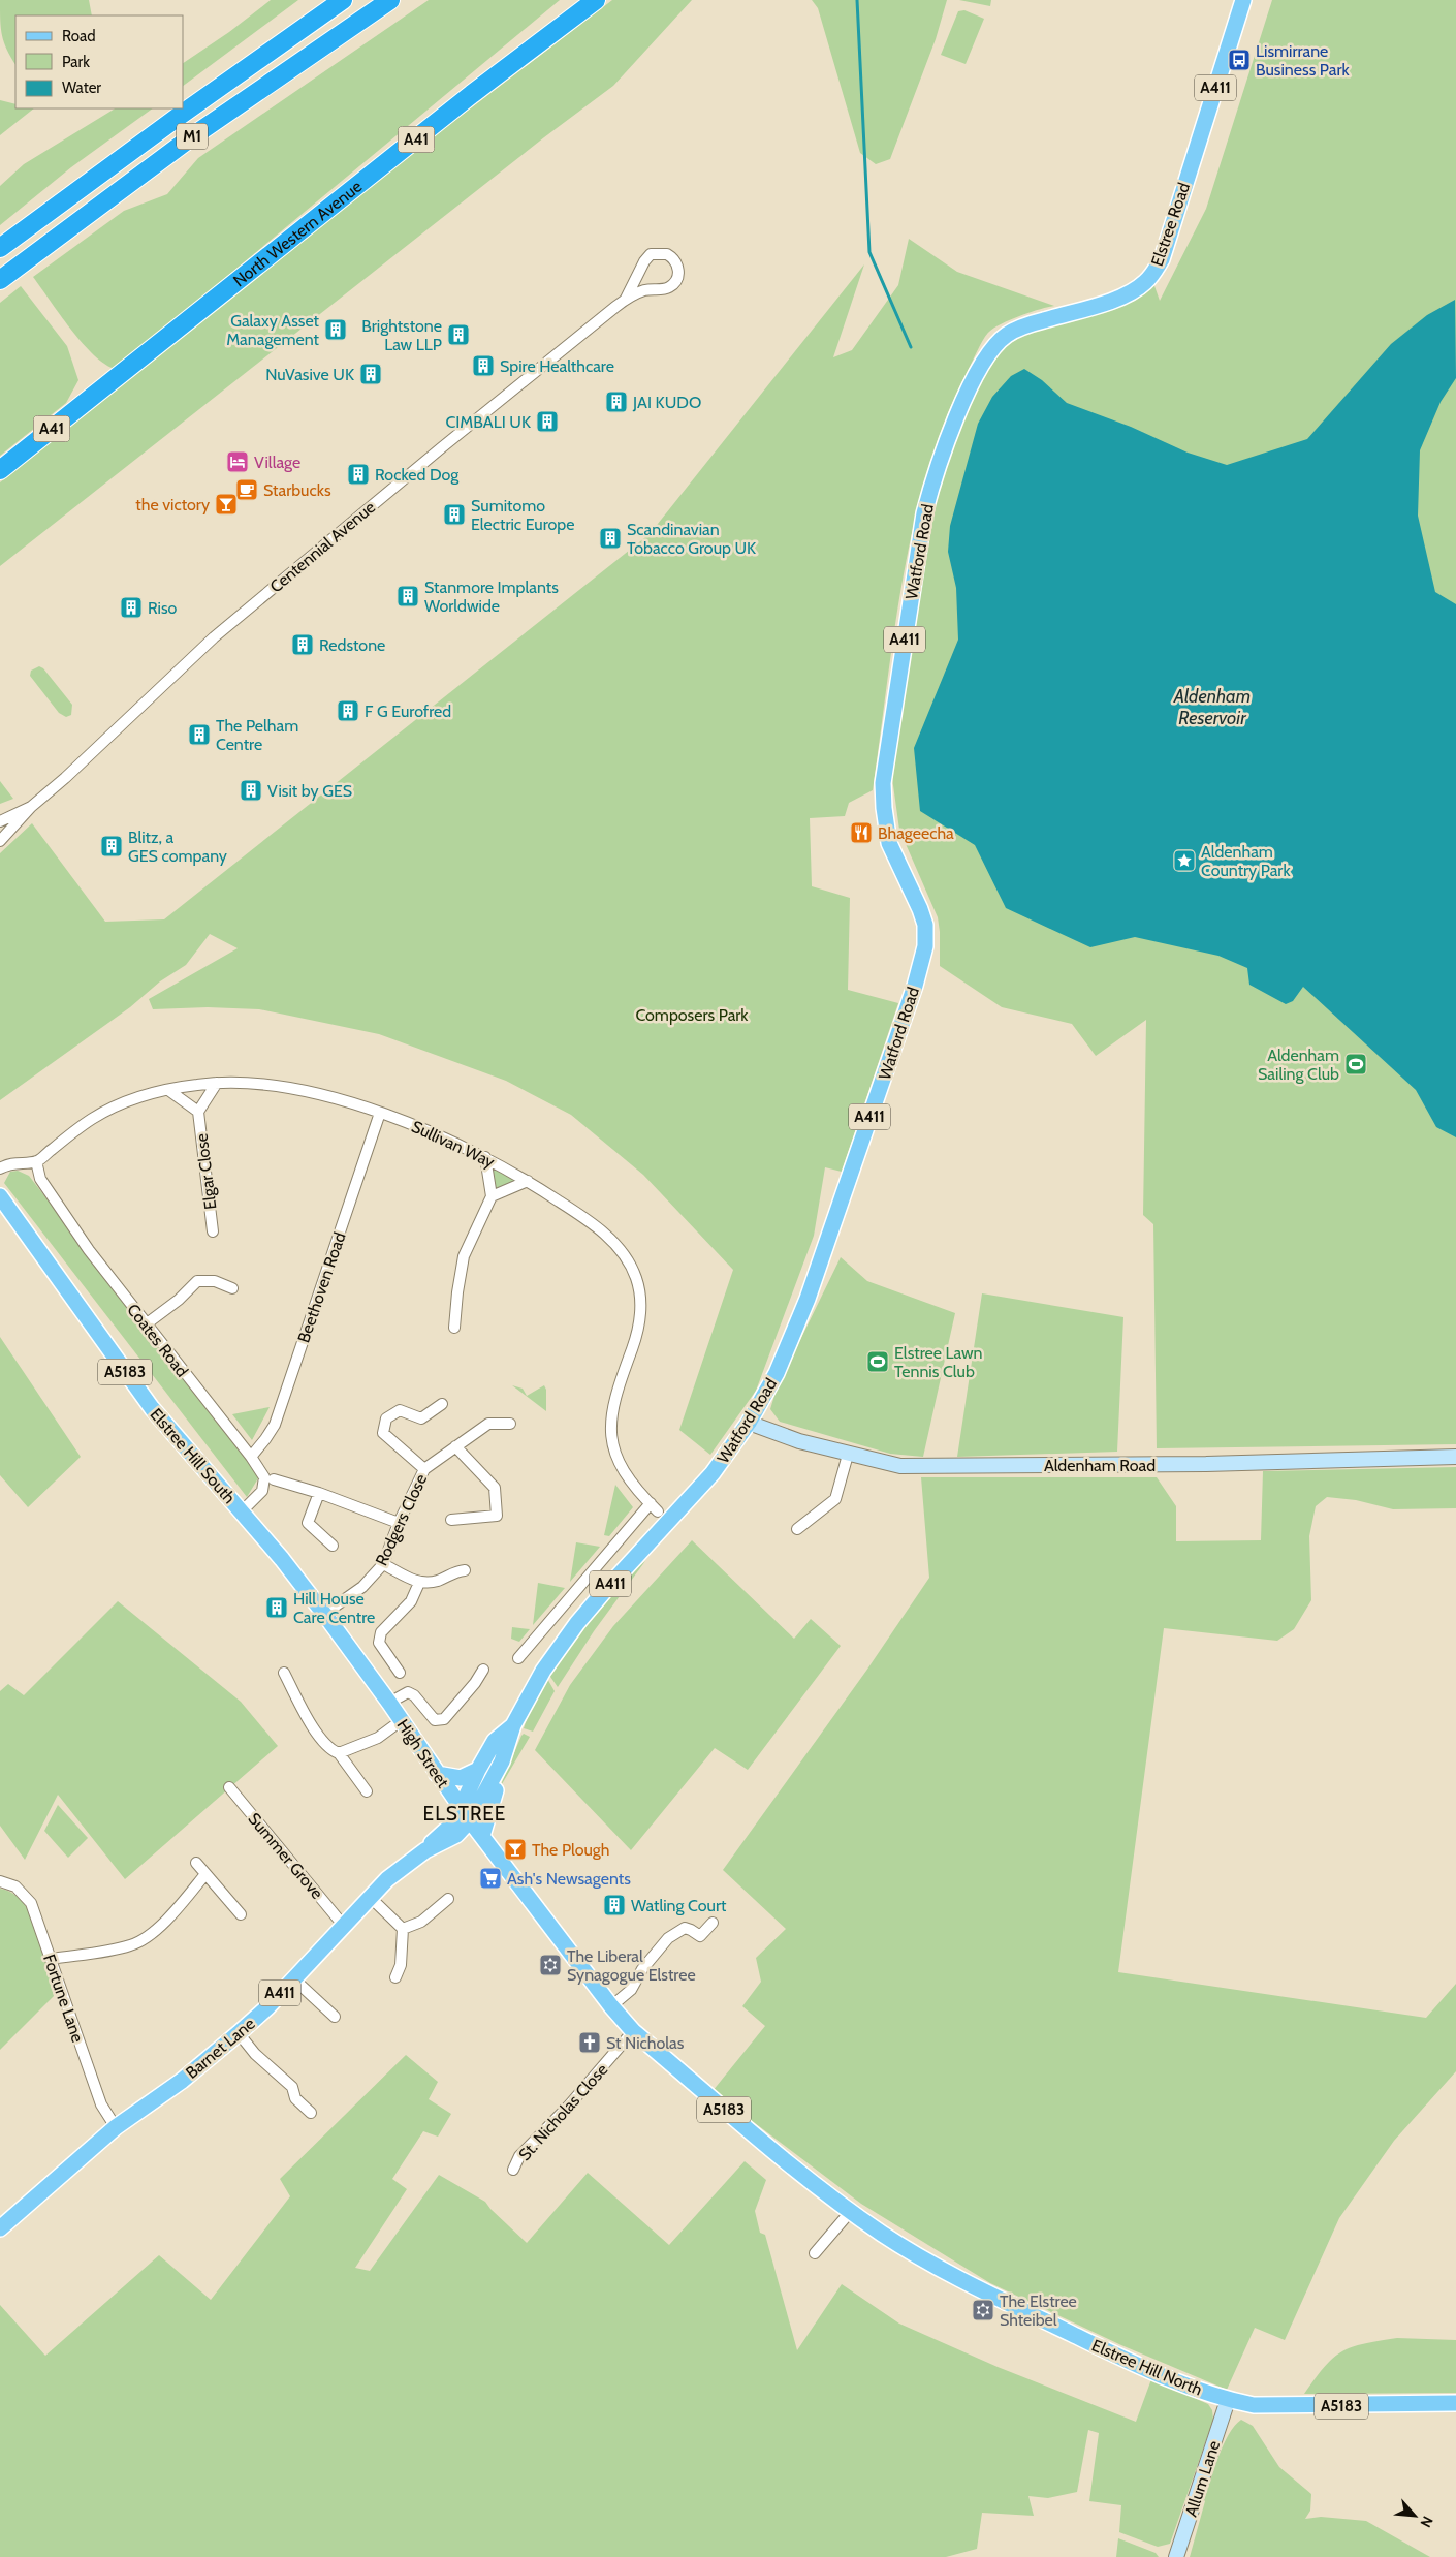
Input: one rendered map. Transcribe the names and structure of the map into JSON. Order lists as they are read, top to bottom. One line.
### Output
{"streets":{"highway":["M1","A41","North Western Avenue"],"main road":["A411","Elstree Road","Watford Road","A5183","Elstree Hill South","High Street","Barnet Lane","Elstree Hill North"],"street":["Centennial Avenue","Sullivan Way","Elgar Close","Beethoven Road","Coates Road","Aldenham Road","Rodgers Close","Summer Grove","Fortune Lane","St. Nicholas Close","Allum Lane"]},"crossings":[["Elstree Road","Watford Road"],["Watford Road","Aldenham Road"],["Watford Road","High Street"],["Watford Road","Barnet Lane"],["Sullivan Way","Elgar Close"],["Sullivan Way","Beethoven Road"],["Sullivan Way","Coates Road"],["Beethoven Road","Coates Road"],["Coates Road","Elstree Hill South"],["A5183","Elstree Hill North"],["A5183","Allum Lane"],["Elstree Hill South","High Street"],["Rodgers Close","High Street"],["High Street","Barnet Lane"],["High Street","St. Nicholas Close"],["High Street","Elstree Hill North"],["Summer Grove","Barnet Lane"],["Fortune Lane","Barnet Lane"],["Elstree Hill North","Allum Lane"]],"districts":["ELSTREE"],"water":["Aldenham Reservoir"],"parks":["Composers Park"],"places":{"bus stop":["Lismirrane Business Park"],"building":["Galaxy Asset Management","Brightstone Law LLP","Spire Healthcare","NuVasive UK","JAI KUDO","CIMBALI UK","Rocked Dog","Sumitomo Electric Europe","Scandinavian Tobacco Group UK","Stanmore Implants Worldwide","Riso","Redstone","F G Eurofred","The Pelham Centre","Visit by GES","Blitz, a GES company","Hill House Care Centre","Watling Court"],"hotel":["Village"],"cafe":["Starbucks"],"bar":["the victory","The Plough"],"restaurant":["Bhageecha"],"place":["Aldenham Country Park"],"sports":["Aldenham Sailing Club","Elstree Lawn Tennis Club"],"supermarket":["Ash's Newsagents"],"synagogue":["The Liberal Synagogue Elstree","The Elstree Shteibel"],"church":["St Nicholas"]},"legend":["Road","Park","Water"],"north":"bottom right"}
